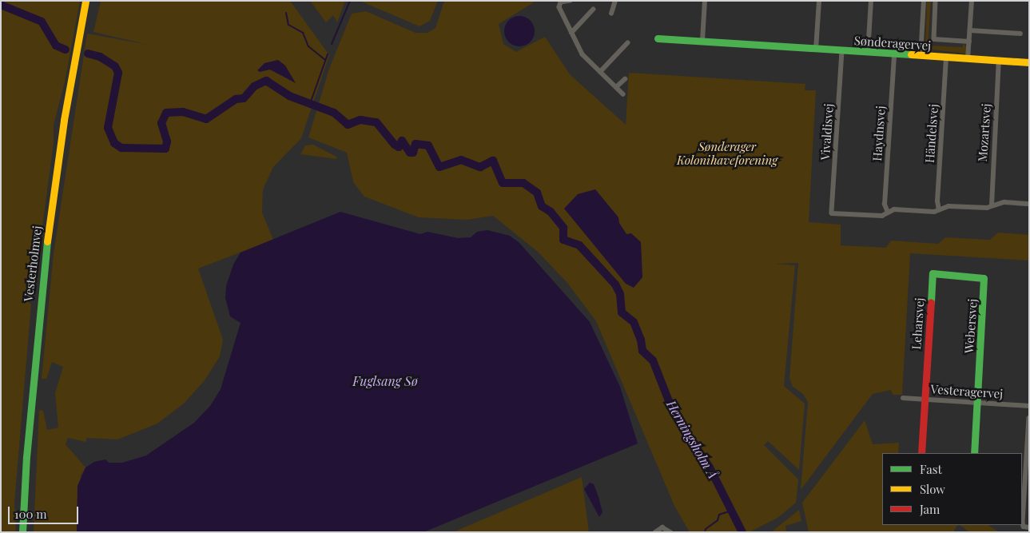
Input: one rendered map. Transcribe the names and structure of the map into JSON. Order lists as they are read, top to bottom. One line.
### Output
{"streets":{"street":["Sønderagervej","Vivaldisvej","Mozartsvej","Haydnsvej","Händelsvej","Vesterholmvej","Leharsvej","Webersvej","Vesteragervej"]},"crossings":[["Sønderagervej","Vivaldisvej"],["Sønderagervej","Mozartsvej"],["Sønderagervej","Haydnsvej"],["Sønderagervej","Händelsvej"],["Vivaldisvej","Haydnsvej"],["Leharsvej","Webersvej"],["Leharsvej","Vesteragervej"],["Webersvej","Vesteragervej"]],"water":["Fuglsang Sø","Herningsholm Å"],"parks":["Sønderager Kolonihaveforening"],"legend":["Fast","Slow","Jam"],"scale_bar":"100 m"}
